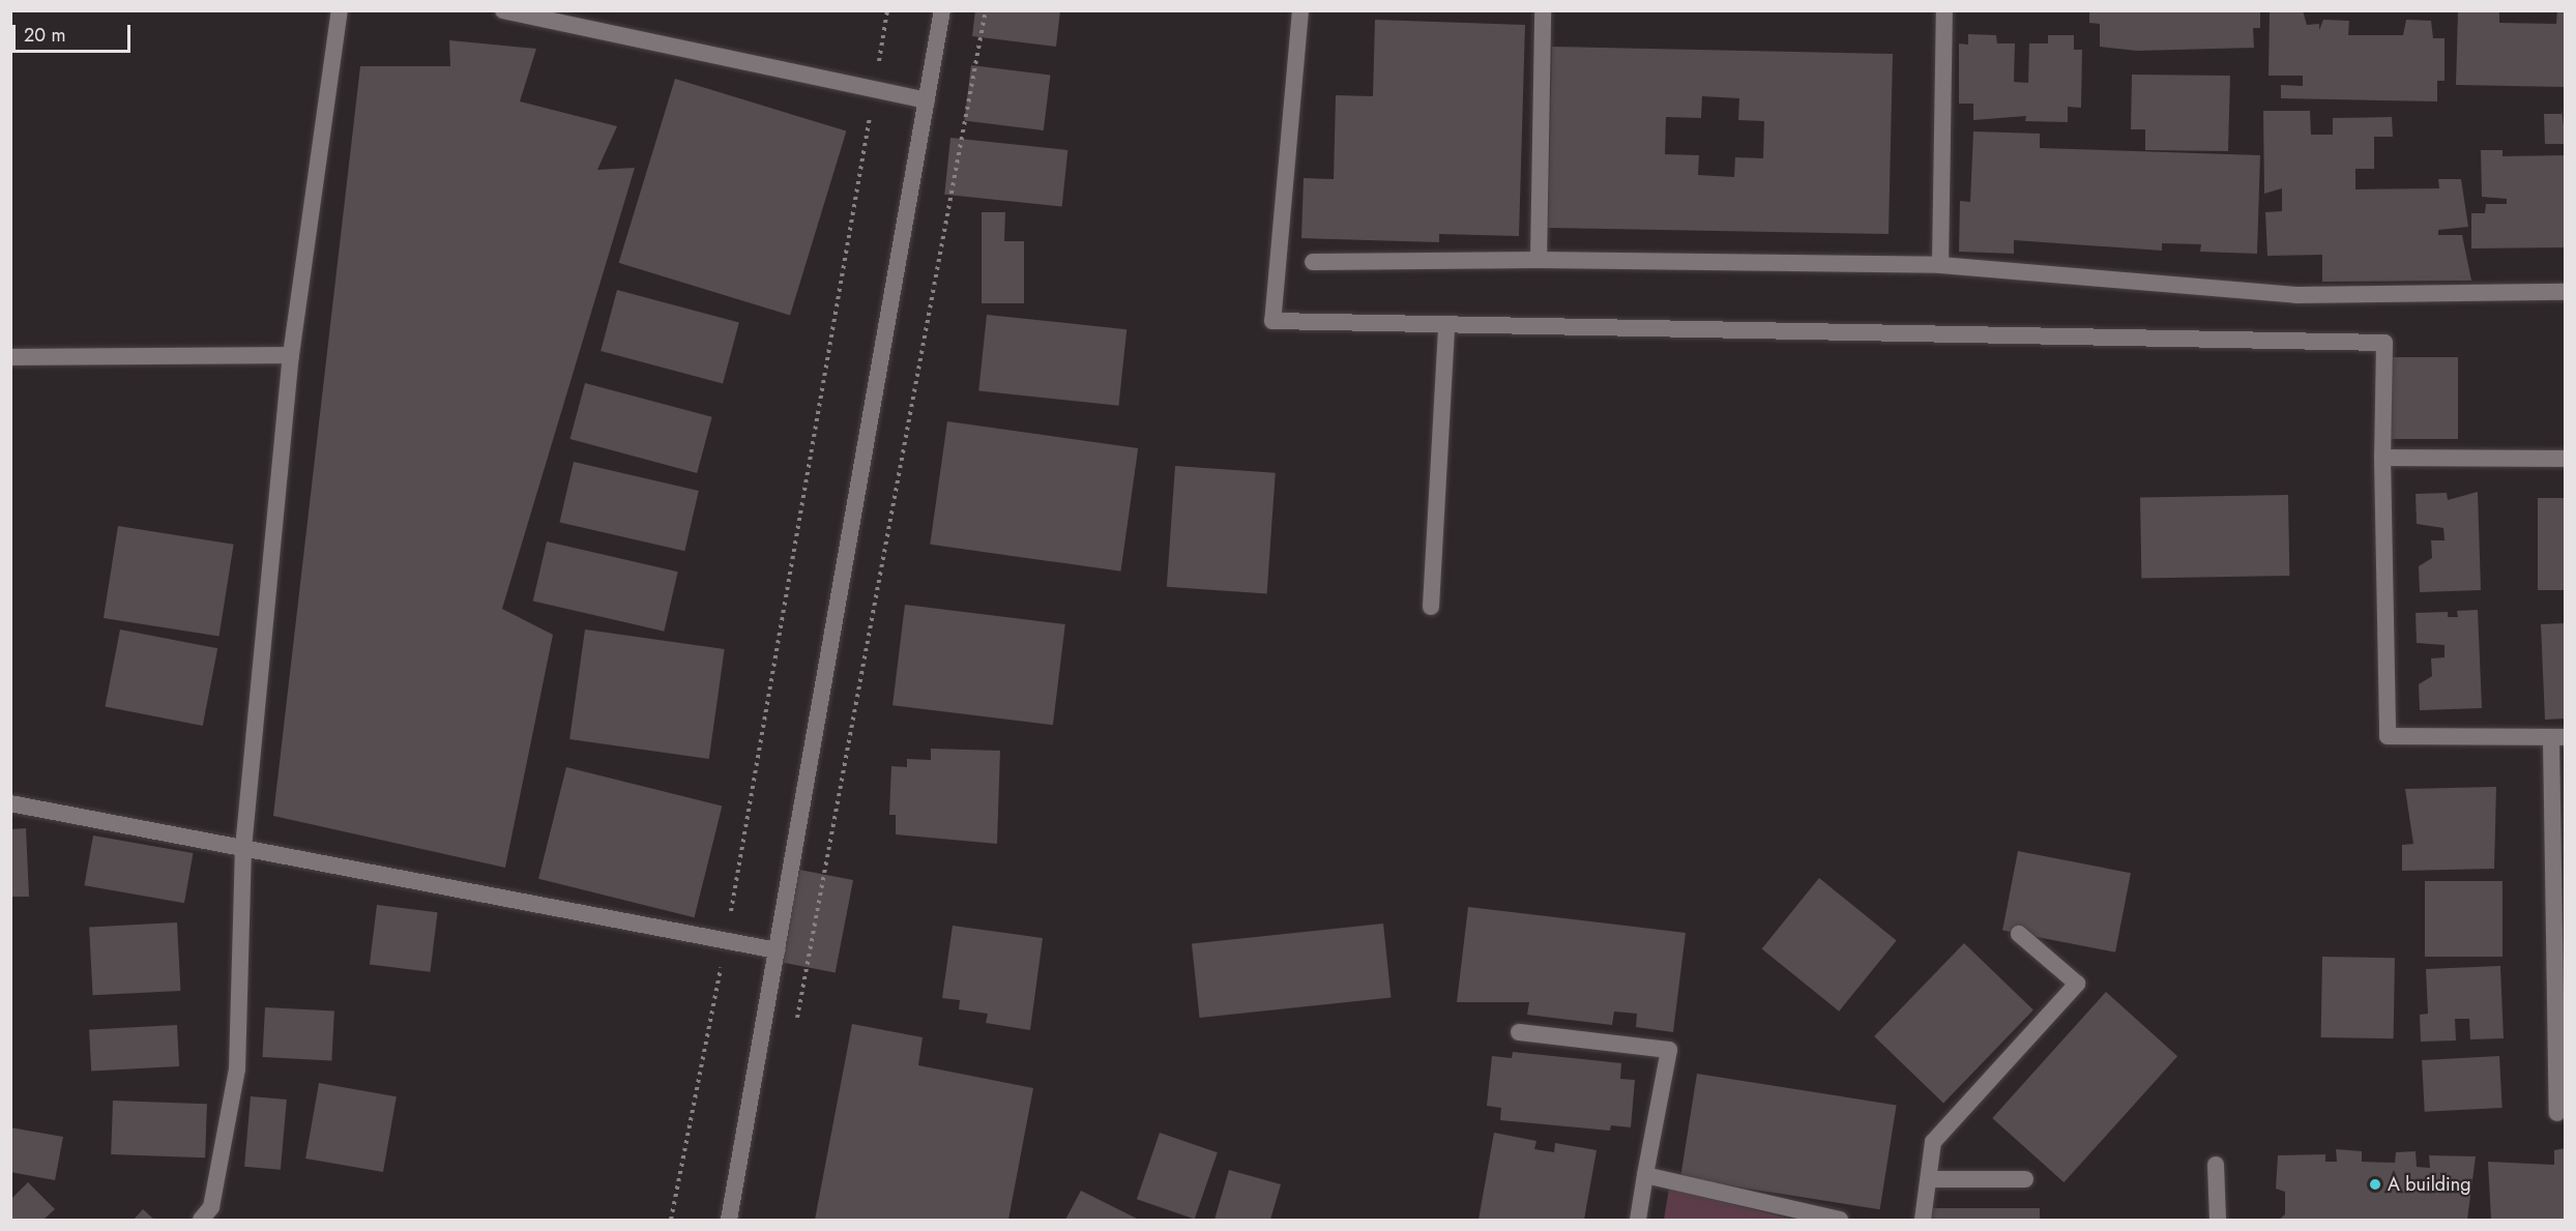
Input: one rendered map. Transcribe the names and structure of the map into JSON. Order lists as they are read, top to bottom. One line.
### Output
{"places":["A building"],"scale_bar":"20 m"}
